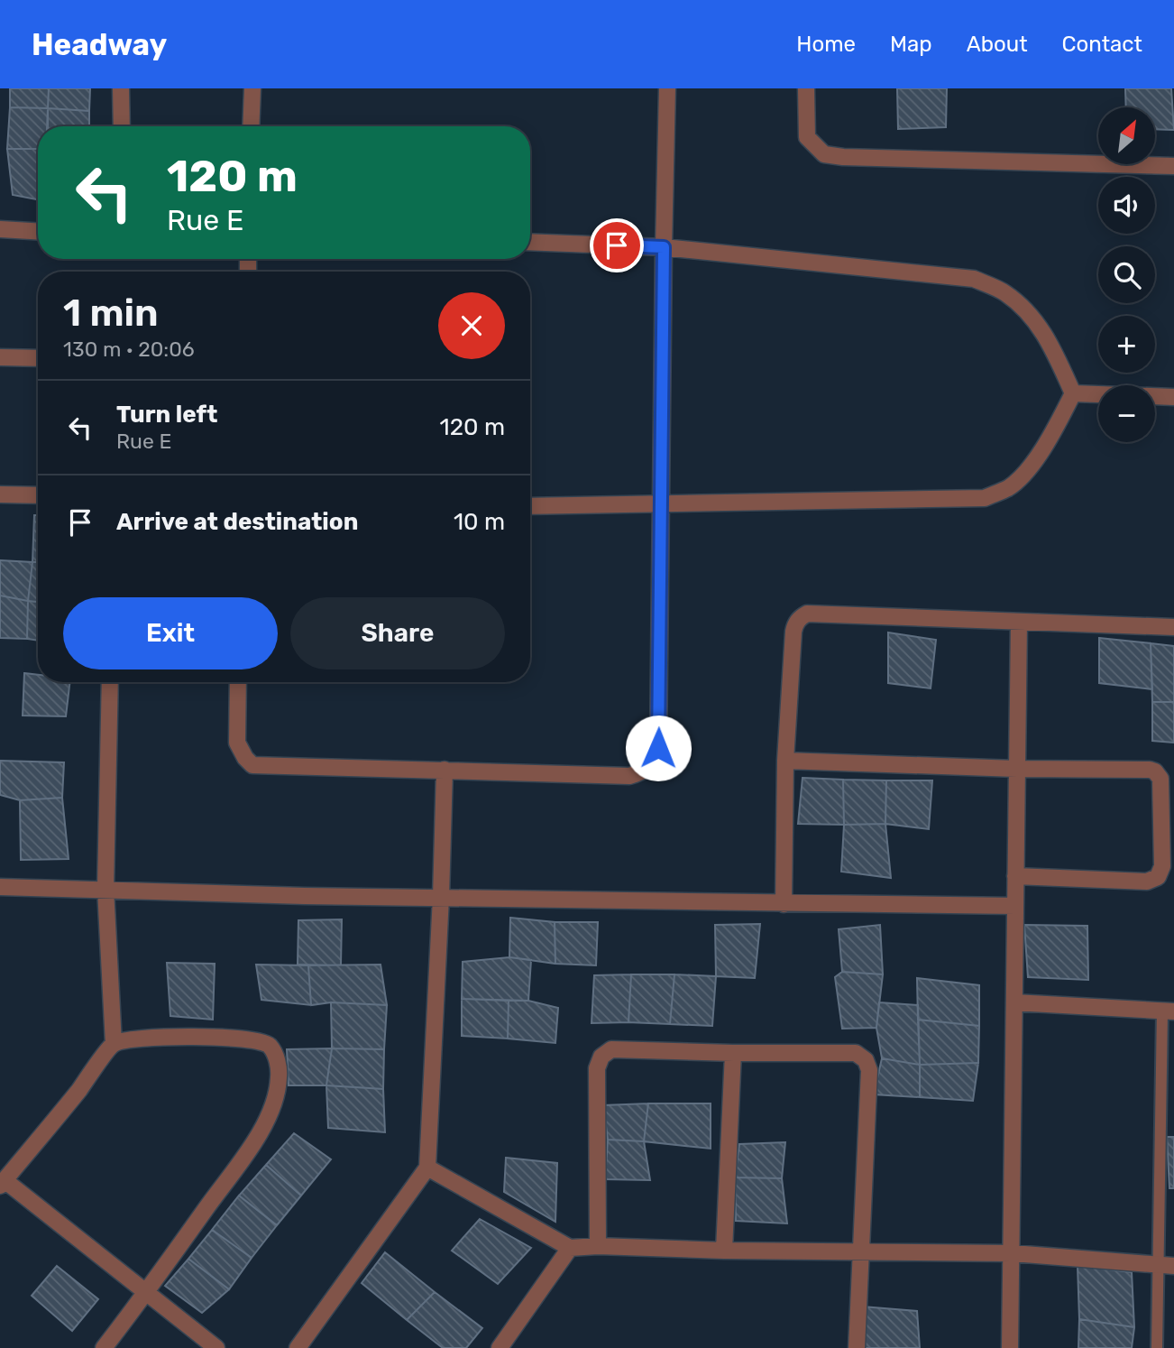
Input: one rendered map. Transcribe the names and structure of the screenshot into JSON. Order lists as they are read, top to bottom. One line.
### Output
{"north":"top right","page":{"header":"Headway","nav":["Home","Map","About","Contact"],"map_buttons":["+","−"],"turn":["120 m","Rue E"],"heading":["1 min","130 m · 20:06"],"list":[{"name":"Turn left","note":"Rue E","value":"120 m"},{"name":"Arrive at destination","value":"10 m"}],"buttons":["Exit","Share"]}}
